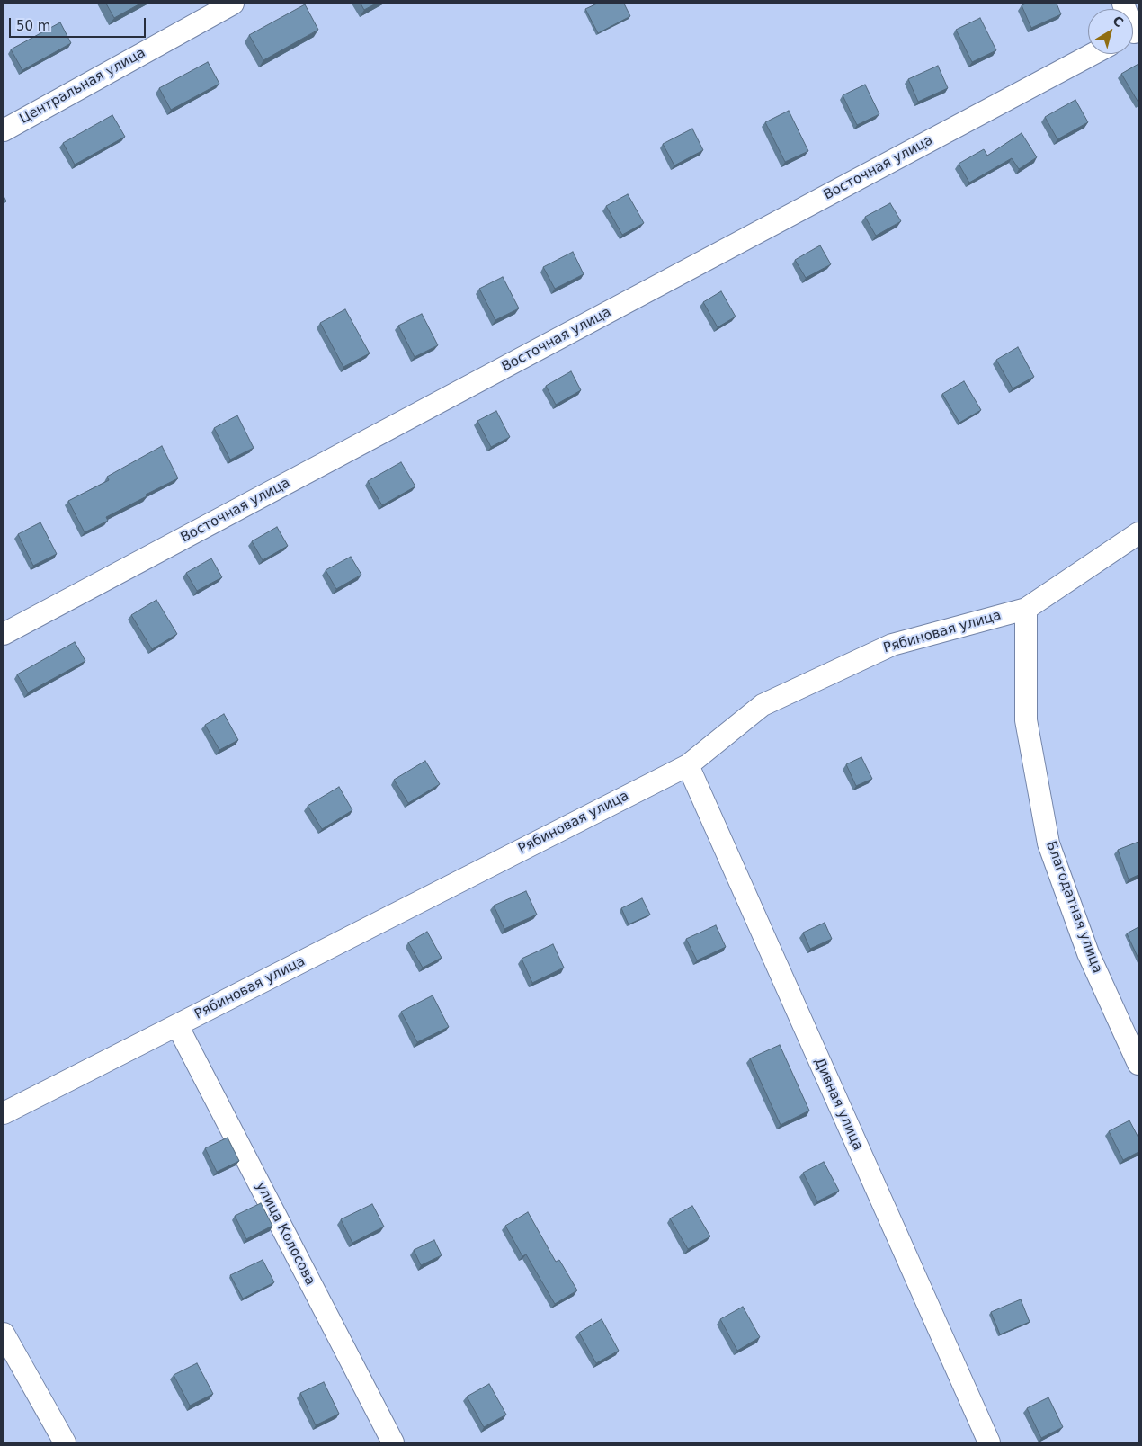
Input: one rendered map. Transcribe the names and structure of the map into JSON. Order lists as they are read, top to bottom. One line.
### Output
{"streets":{"street":["Центральная улица","Восточная улица","Рябиновая улица","Благодатная улица","Дивная улица","улица Колосова"]},"crossings":[["Рябиновая улица","Благодатная улица"],["Рябиновая улица","Дивная улица"],["Рябиновая улица","улица Колосова"]],"scale_bar":"50 m","north":"top right"}
